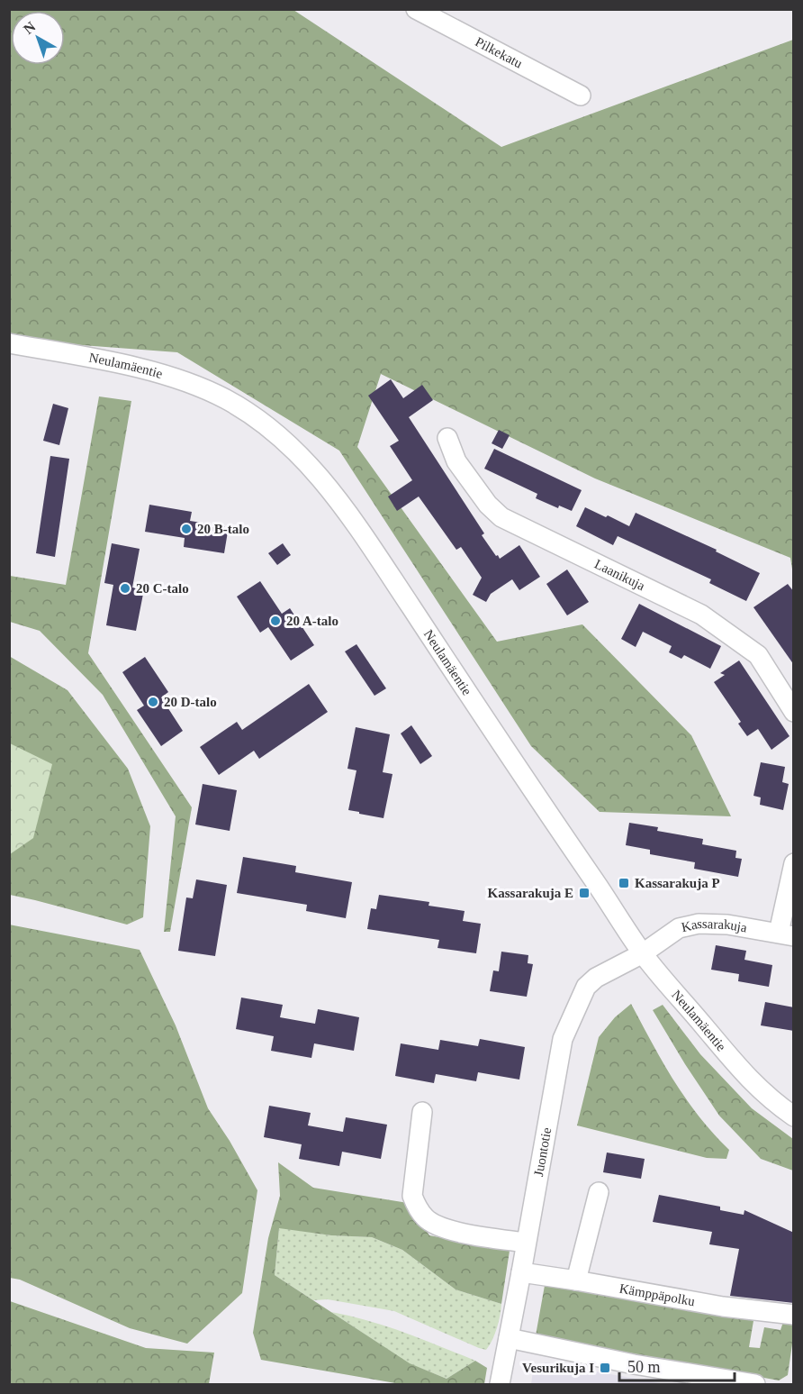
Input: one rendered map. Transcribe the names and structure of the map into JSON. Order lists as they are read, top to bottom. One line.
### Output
{"streets":{"street":["Pilkekatu","Neulamäentie","Laanikuja","Kassarakuja","Juontotie","Kämppäpolku"]},"crossings":[["Neulamäentie","Kassarakuja"],["Neulamäentie","Juontotie"],["Kassarakuja","Juontotie"],["Juontotie","Kämppäpolku"]],"places":{"other":["20 B-talo","20 C-talo","20 A-talo","20 D-talo"],"transit":["Kassarakuja P","Kassarakuja E","Vesurikuja I"]},"scale_bar":"50 m","north":"top left"}
